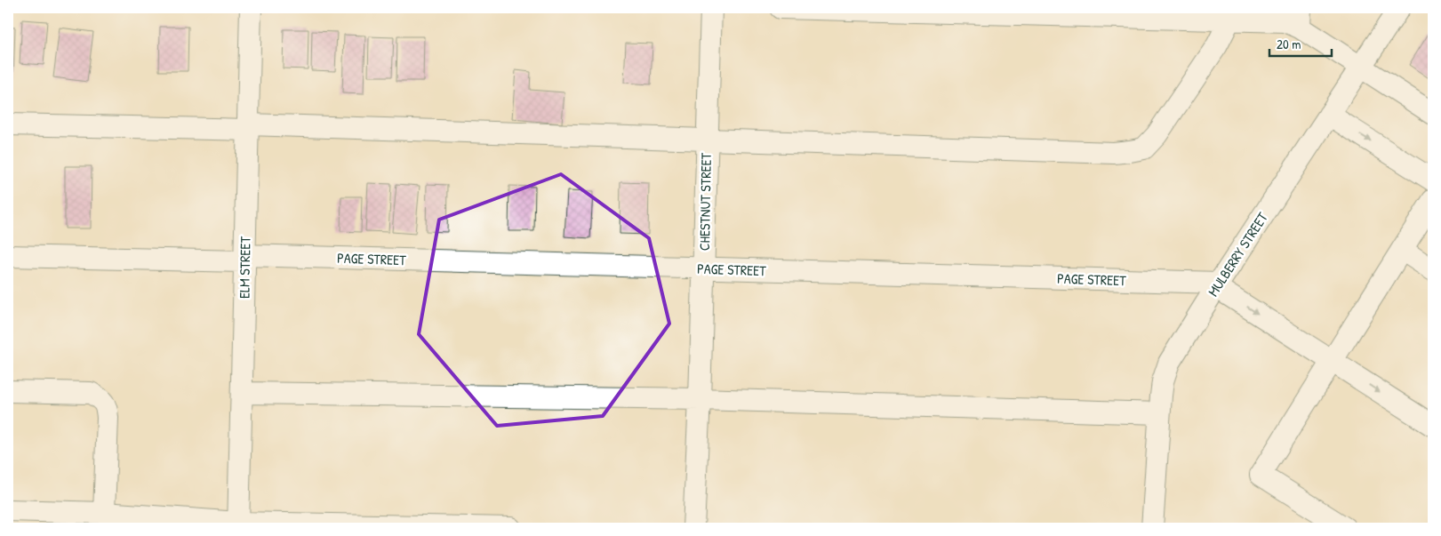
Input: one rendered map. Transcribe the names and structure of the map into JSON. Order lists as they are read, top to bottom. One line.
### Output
{"streets":{"street":["CHESTNUT STREET","MULBERRY STREET","PAGE STREET","ELM STREET"]},"crossings":[["CHESTNUT STREET","PAGE STREET"],["MULBERRY STREET","PAGE STREET"],["PAGE STREET","ELM STREET"]],"scale_bar":"20 m"}
